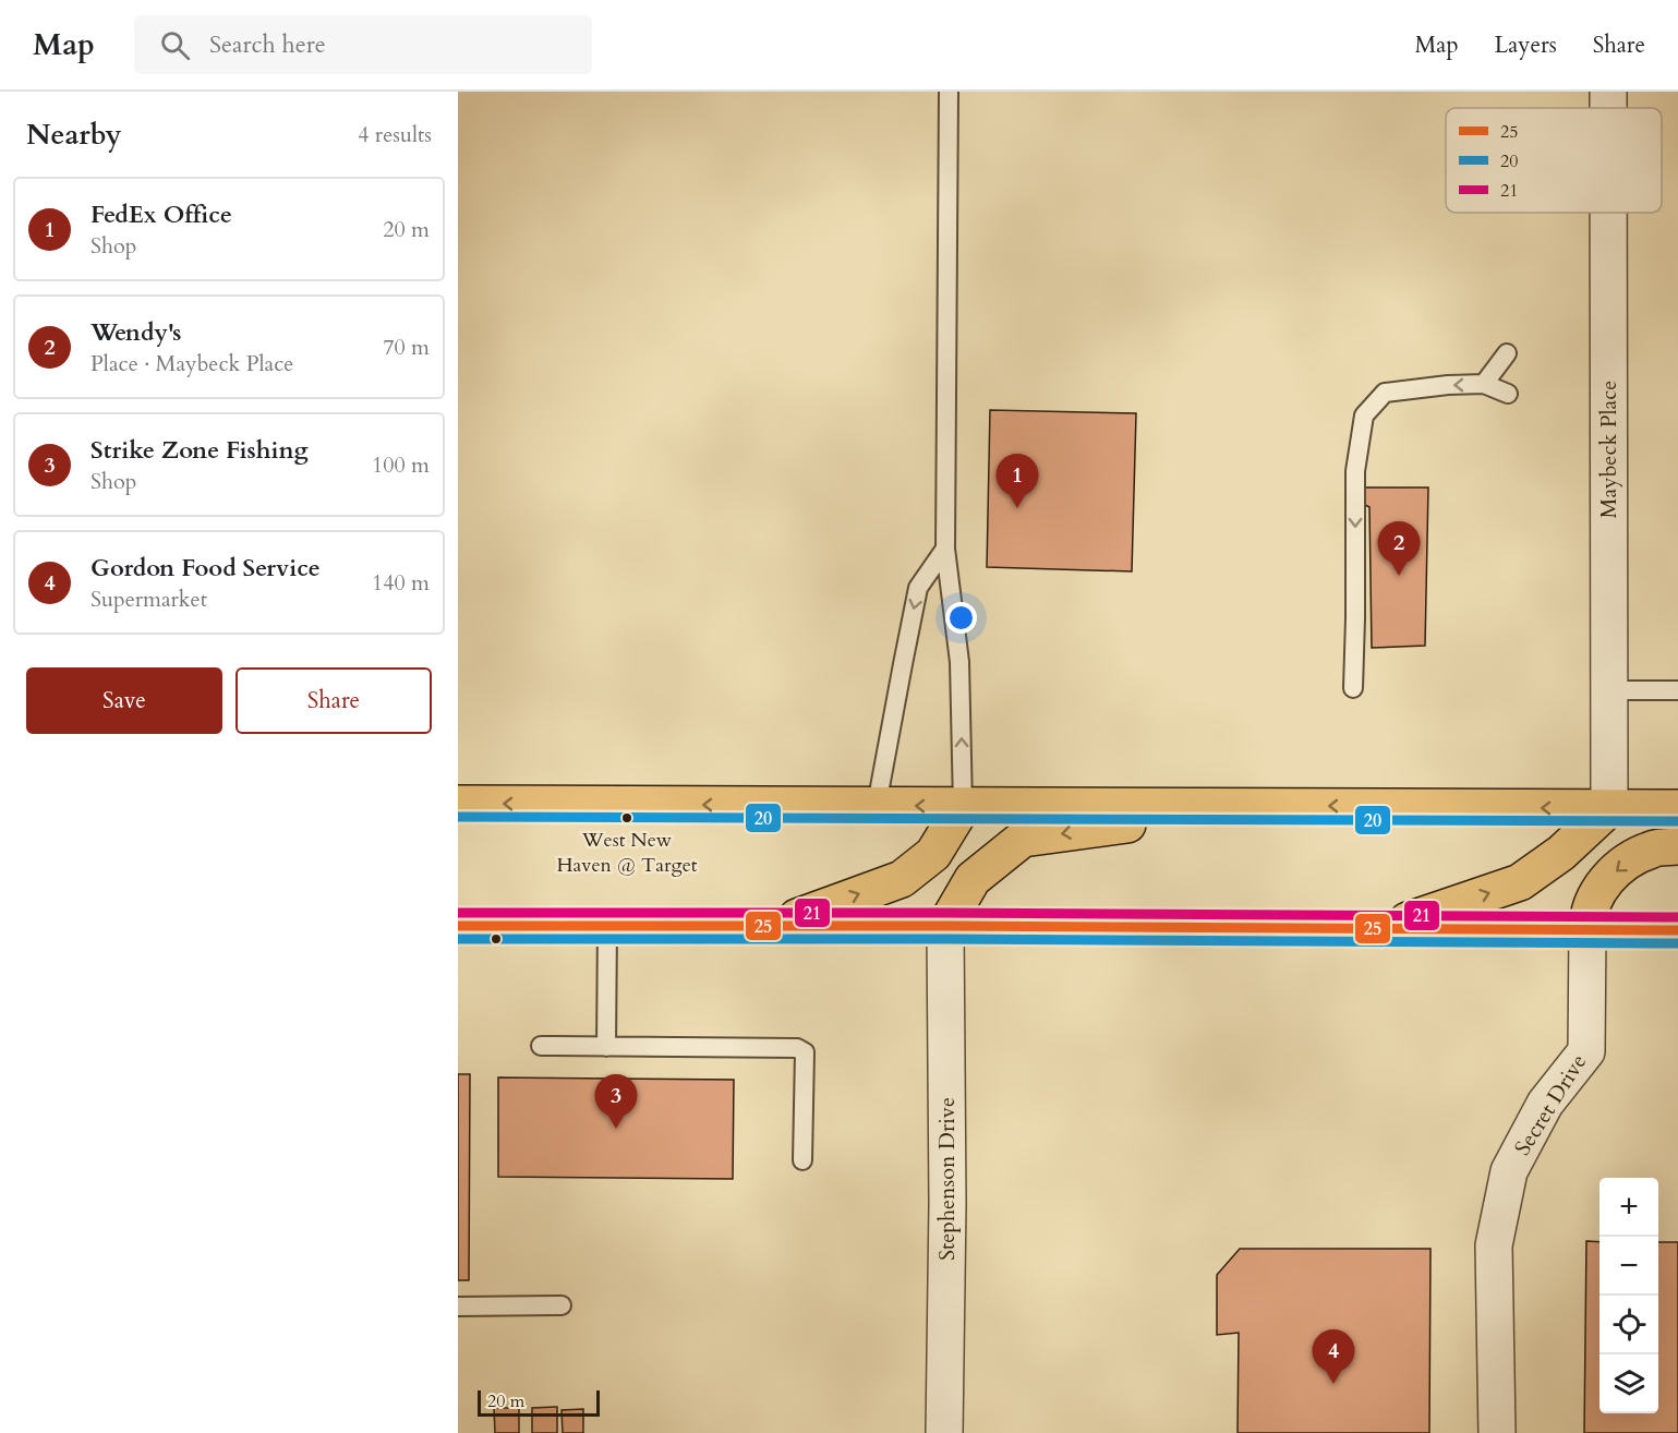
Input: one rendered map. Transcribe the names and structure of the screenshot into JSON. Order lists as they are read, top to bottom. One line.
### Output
{"streets":{"street":["Maybeck Place","Secret Drive","Stephenson Drive"]},"places":["West New Haven @ Target"],"lines":["transit line 20","transit line 21","transit line 25"],"legend":["25","20","21"],"scale_bar":"20 m","page":{"header":"Map","search":"Search here","nav":["Map","Layers","Share"],"heading":["Nearby","4 results"],"list":[{"mark":"1","name":"FedEx Office","note":"Shop","value":"20 m"},{"mark":"2","name":"Wendy's","note":"Place · Maybeck Place","value":"70 m"},{"mark":"3","name":"Strike Zone Fishing","note":"Shop","value":"100 m"},{"mark":"4","name":"Gordon Food Service","note":"Supermarket","value":"140 m"}],"pins":["1","2","3","4"],"buttons":["Save","Share"],"map_buttons":["+","−"],"scale":"20 m"}}
